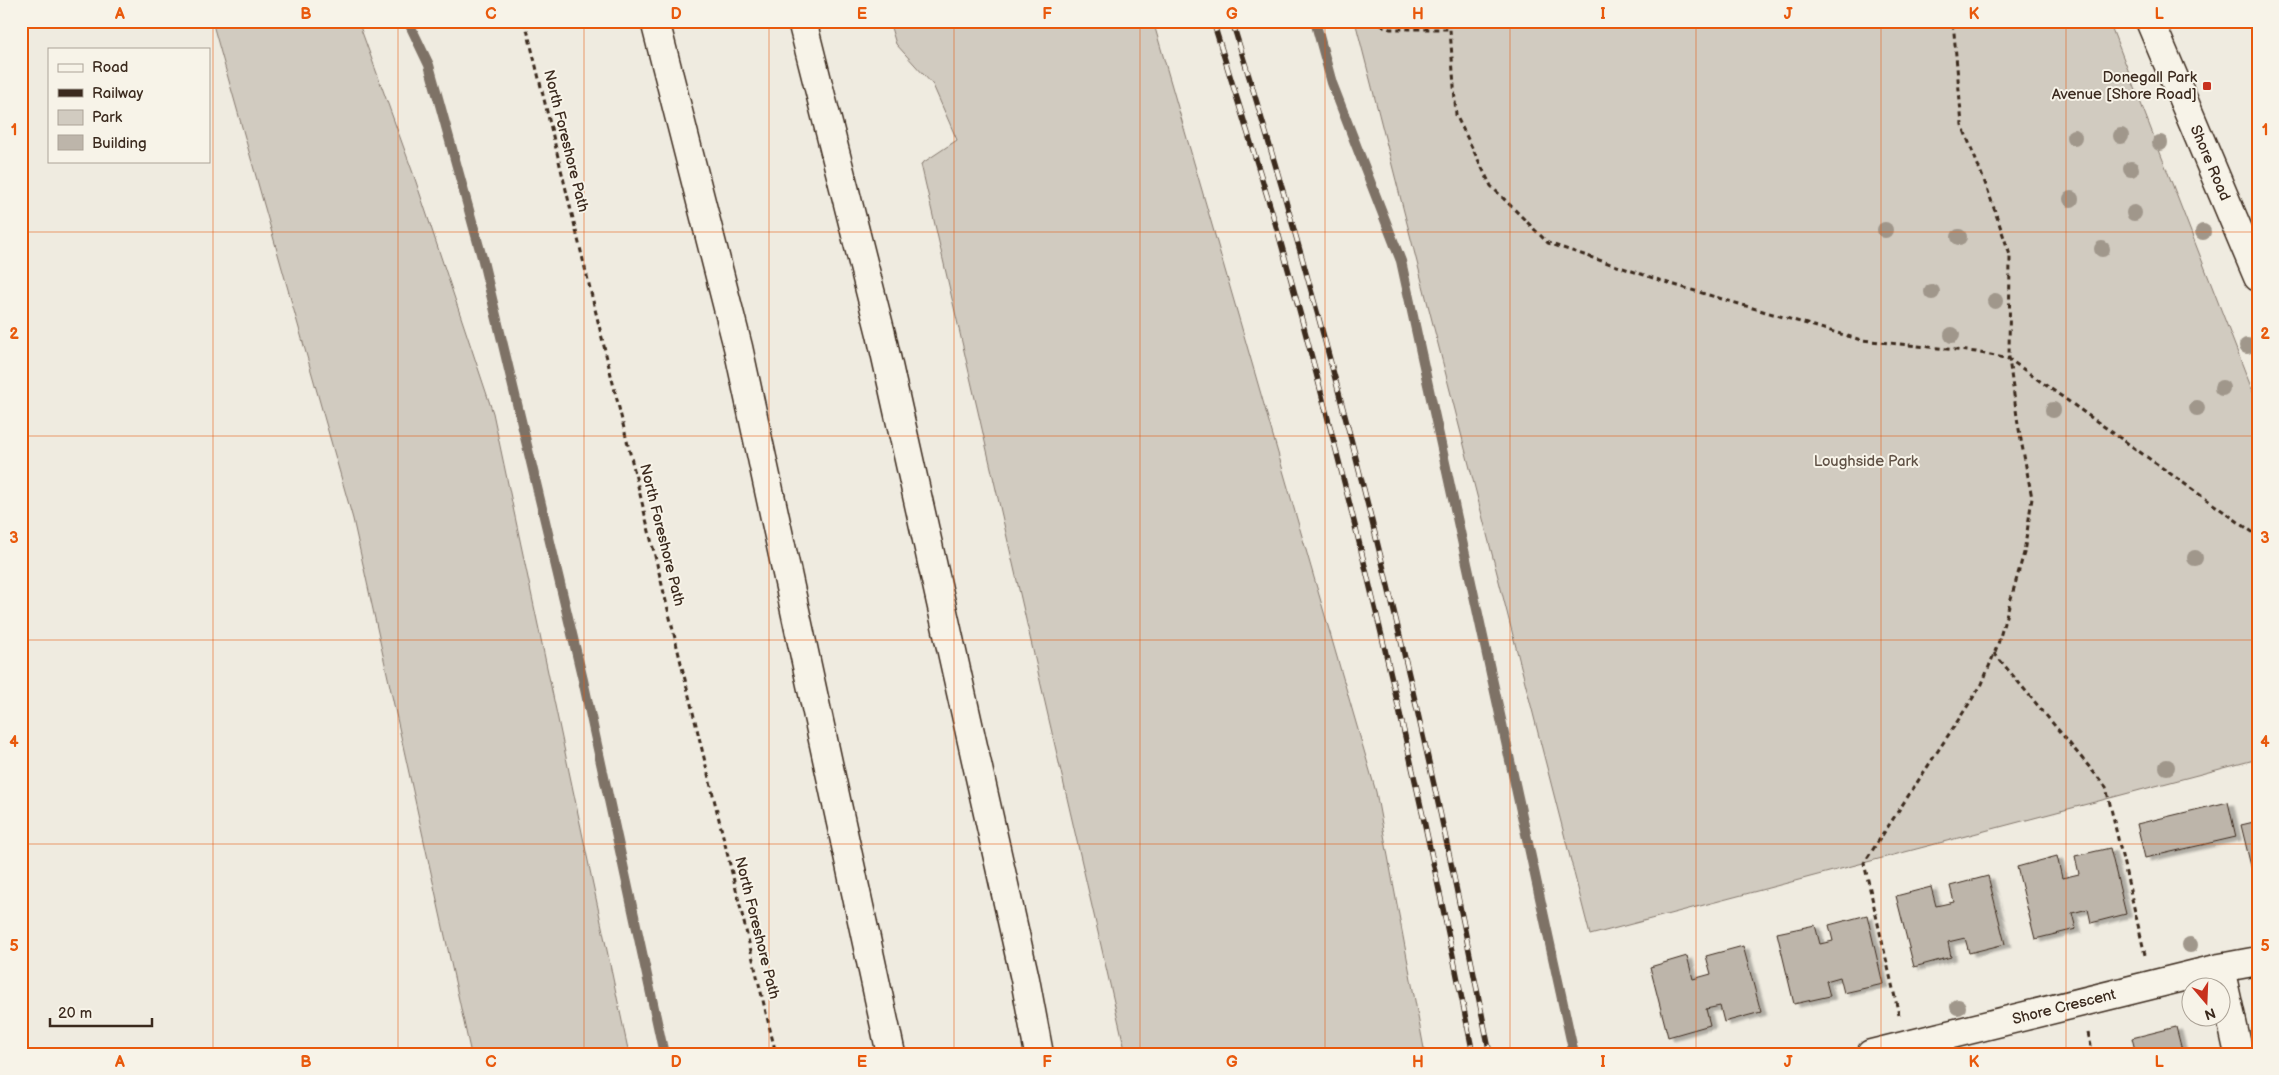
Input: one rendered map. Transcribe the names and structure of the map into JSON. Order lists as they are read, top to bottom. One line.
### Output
{"streets":{"main road":["Shore Road","Shore Crescent"],"path":["North Foreshore Path"]},"parks":["Loughside Park"],"places":{"transit":["Donegall Park Avenue [Shore Road]"]},"legend":["Road","Railway","Park","Building"],"scale_bar":"20 m","north":"bottom","grid":{"columns":["A","B","C","D","E","F","G","H","I","J","K","L"],"rows":["1","2","3","4","5"]}}
